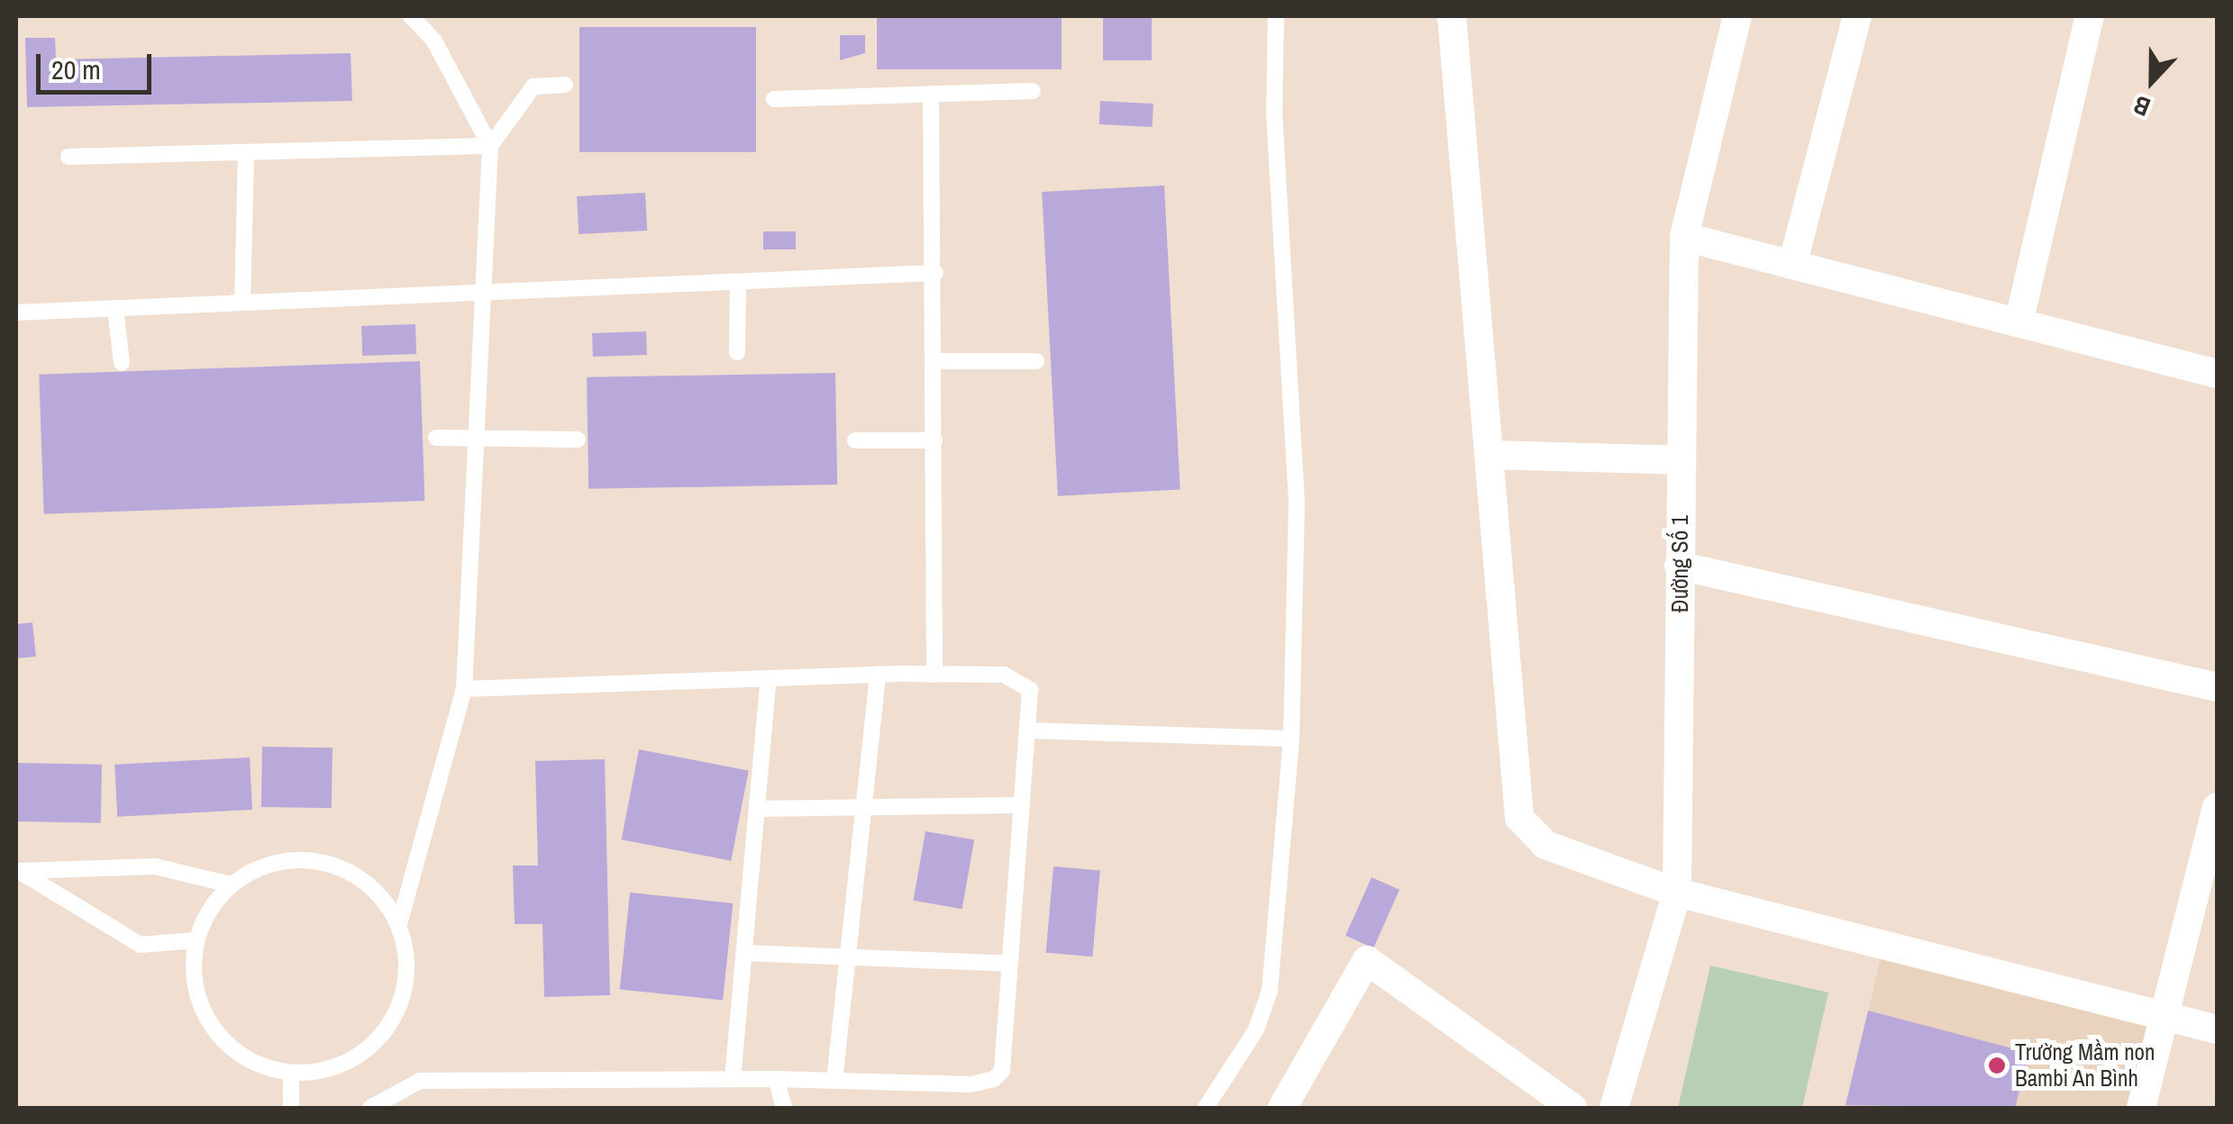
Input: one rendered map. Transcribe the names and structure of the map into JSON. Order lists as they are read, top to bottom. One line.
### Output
{"streets":{"street":["Đường Số 1"]},"places":["Trường Mầm non Bambi An Bình"],"scale_bar":"20 m","north":"bottom"}
